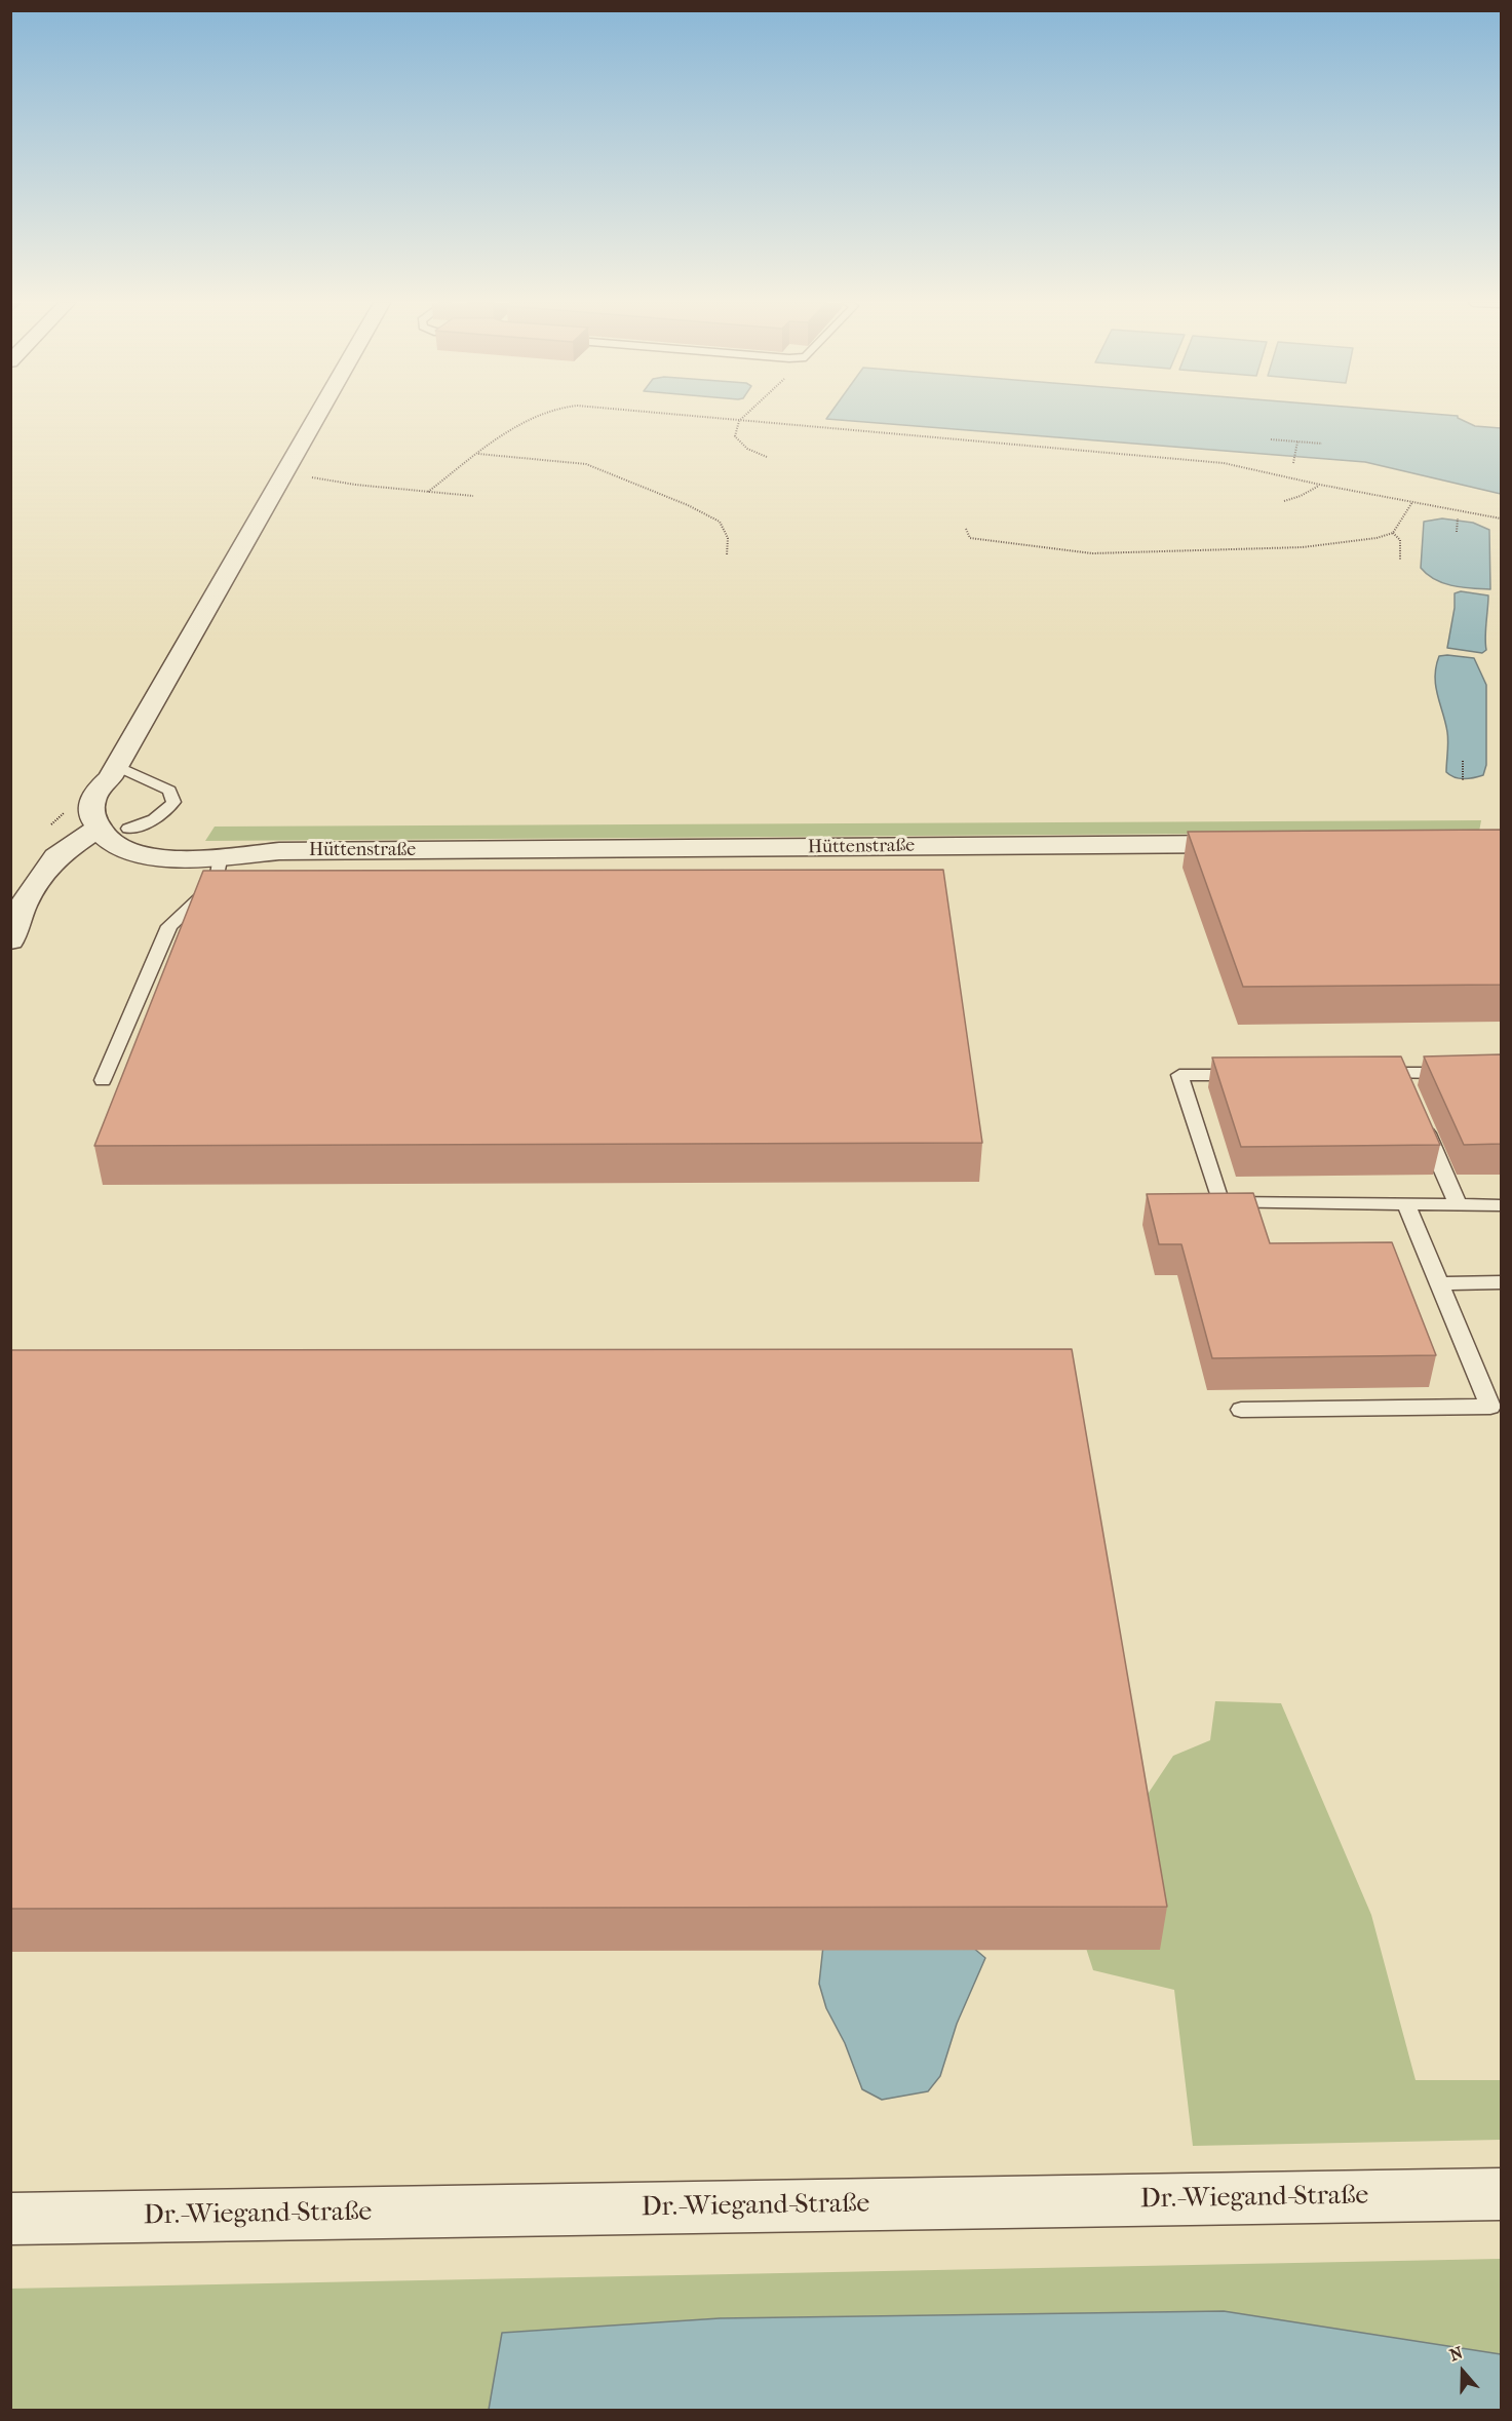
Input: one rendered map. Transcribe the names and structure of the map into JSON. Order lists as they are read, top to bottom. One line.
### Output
{"streets":{"street":["Hüttenstraße","Dr.-Wiegand-Straße"]},"north":"top"}
